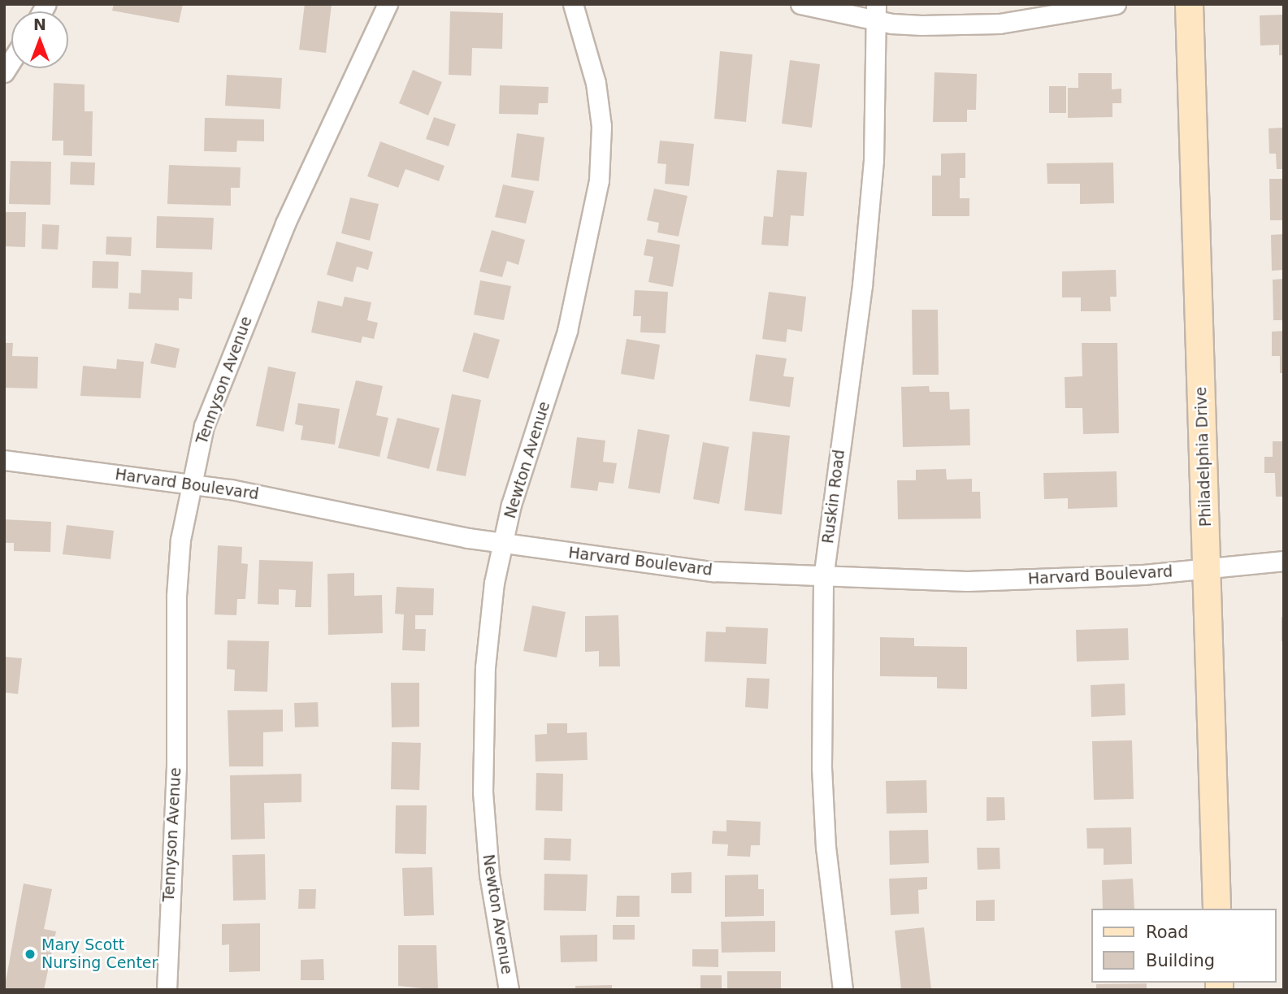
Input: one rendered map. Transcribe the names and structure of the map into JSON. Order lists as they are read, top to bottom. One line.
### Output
{"streets":{"main road":["Philadelphia Drive"],"street":["Tennyson Avenue","Newton Avenue","Harvard Boulevard","Ruskin Road"]},"crossings":[["Tennyson Avenue","Harvard Boulevard"],["Philadelphia Drive","Harvard Boulevard"],["Newton Avenue","Harvard Boulevard"],["Harvard Boulevard","Ruskin Road"]],"places":["Mary Scott Nursing Center"],"legend":["Road","Building"],"north":"top"}
